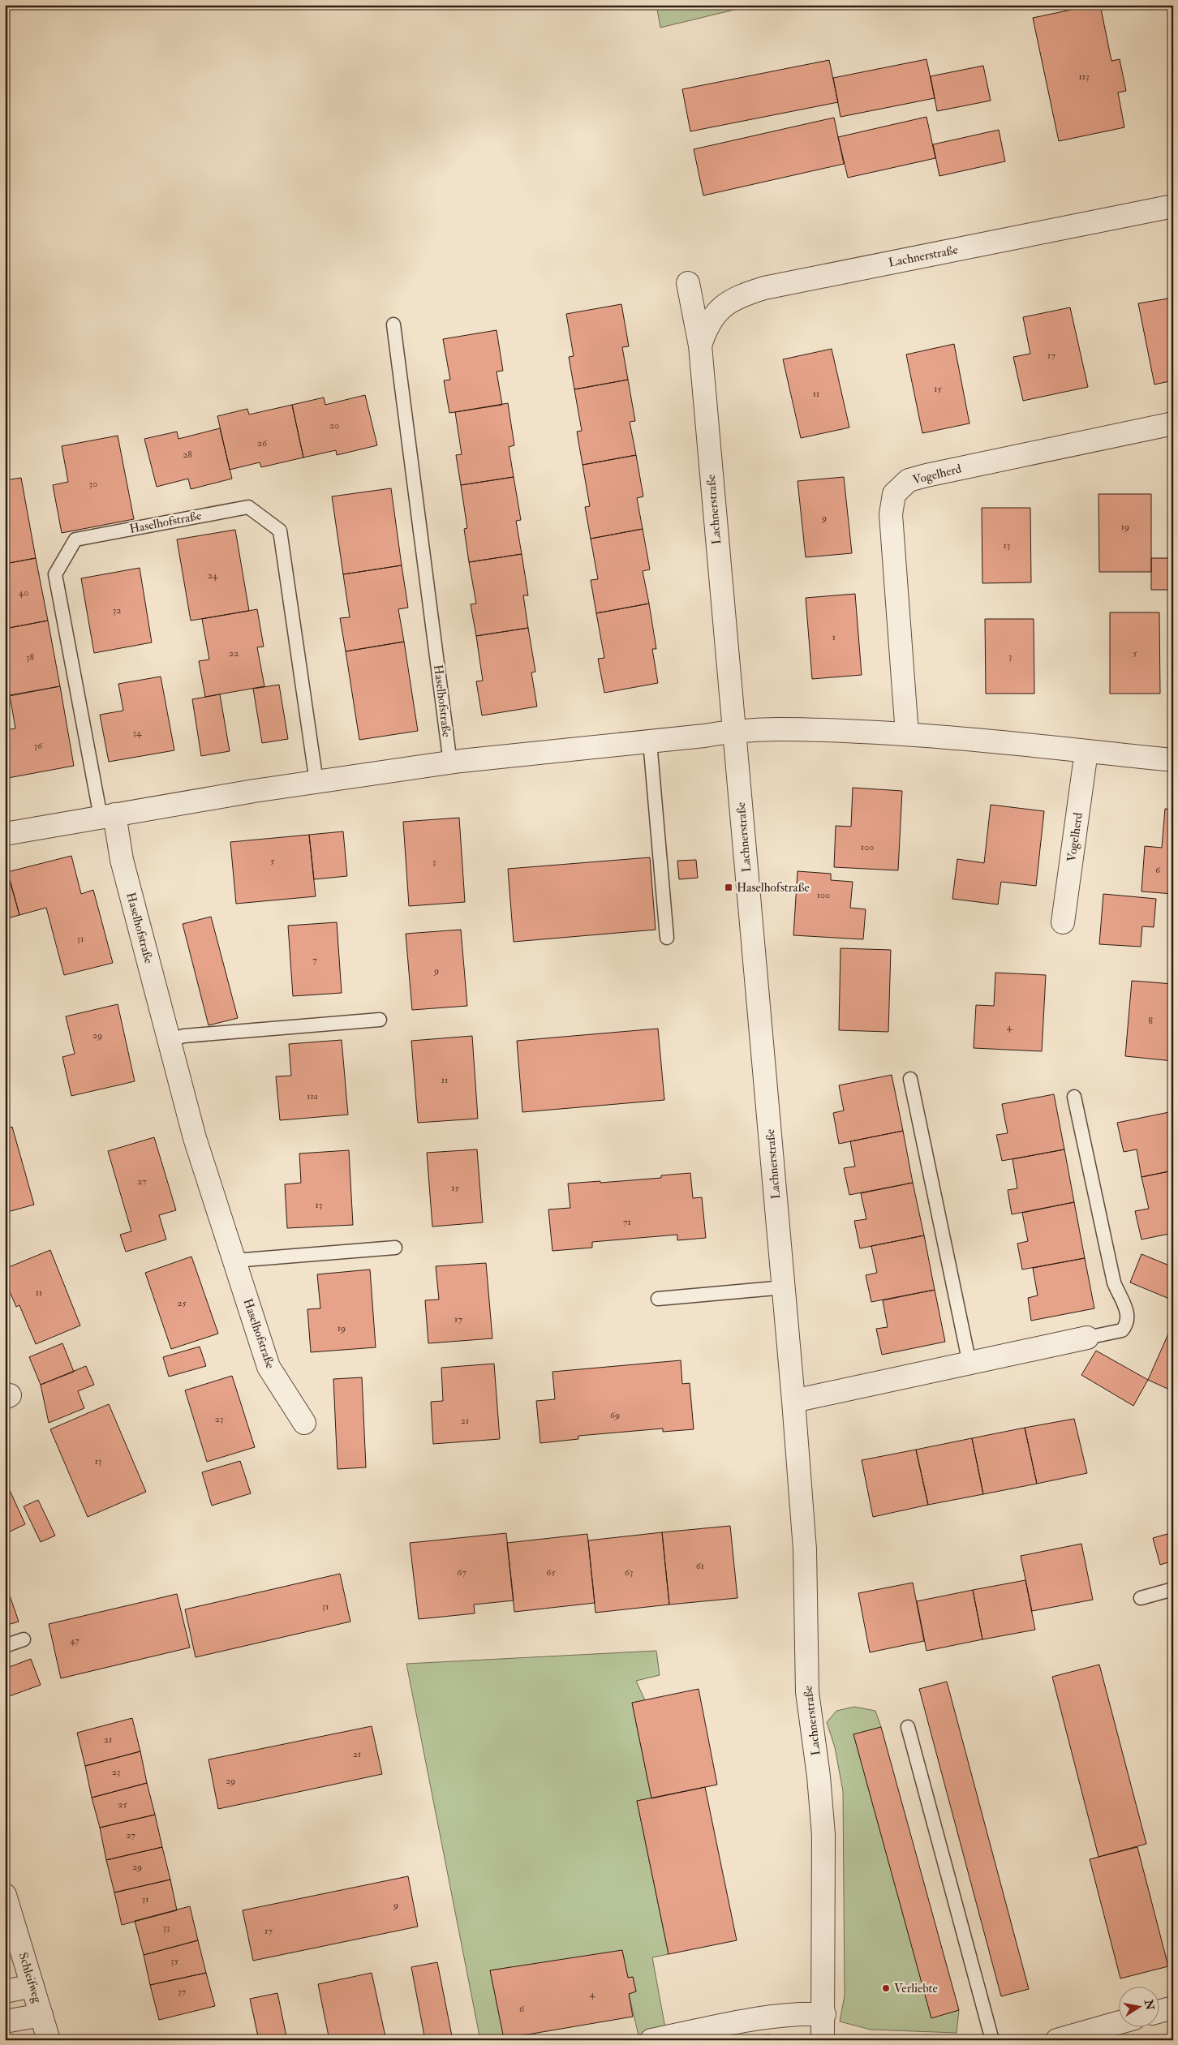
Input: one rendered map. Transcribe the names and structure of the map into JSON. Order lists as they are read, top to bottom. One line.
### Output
{"streets":{"street":["Lachnerstraße","Vogelherd","Haselhofstraße","Schleifweg"]},"places":{"transit":["Haselhofstraße"],"other":["Verliebte"]},"house_numbers":["113","17","15","11","20","26","28","30","9","19","13","24","40","32","1","22","5","3","38","34","36","100","5","3","6","100","31","7","9","8","4","29","11","11a","27","15","13","71","11","25","17","19","69","23","21","13","61","67","65","63","31","47","21","21","23","29","25","27","29","31","9","33","17","35","37","4","6"],"north":"right"}
